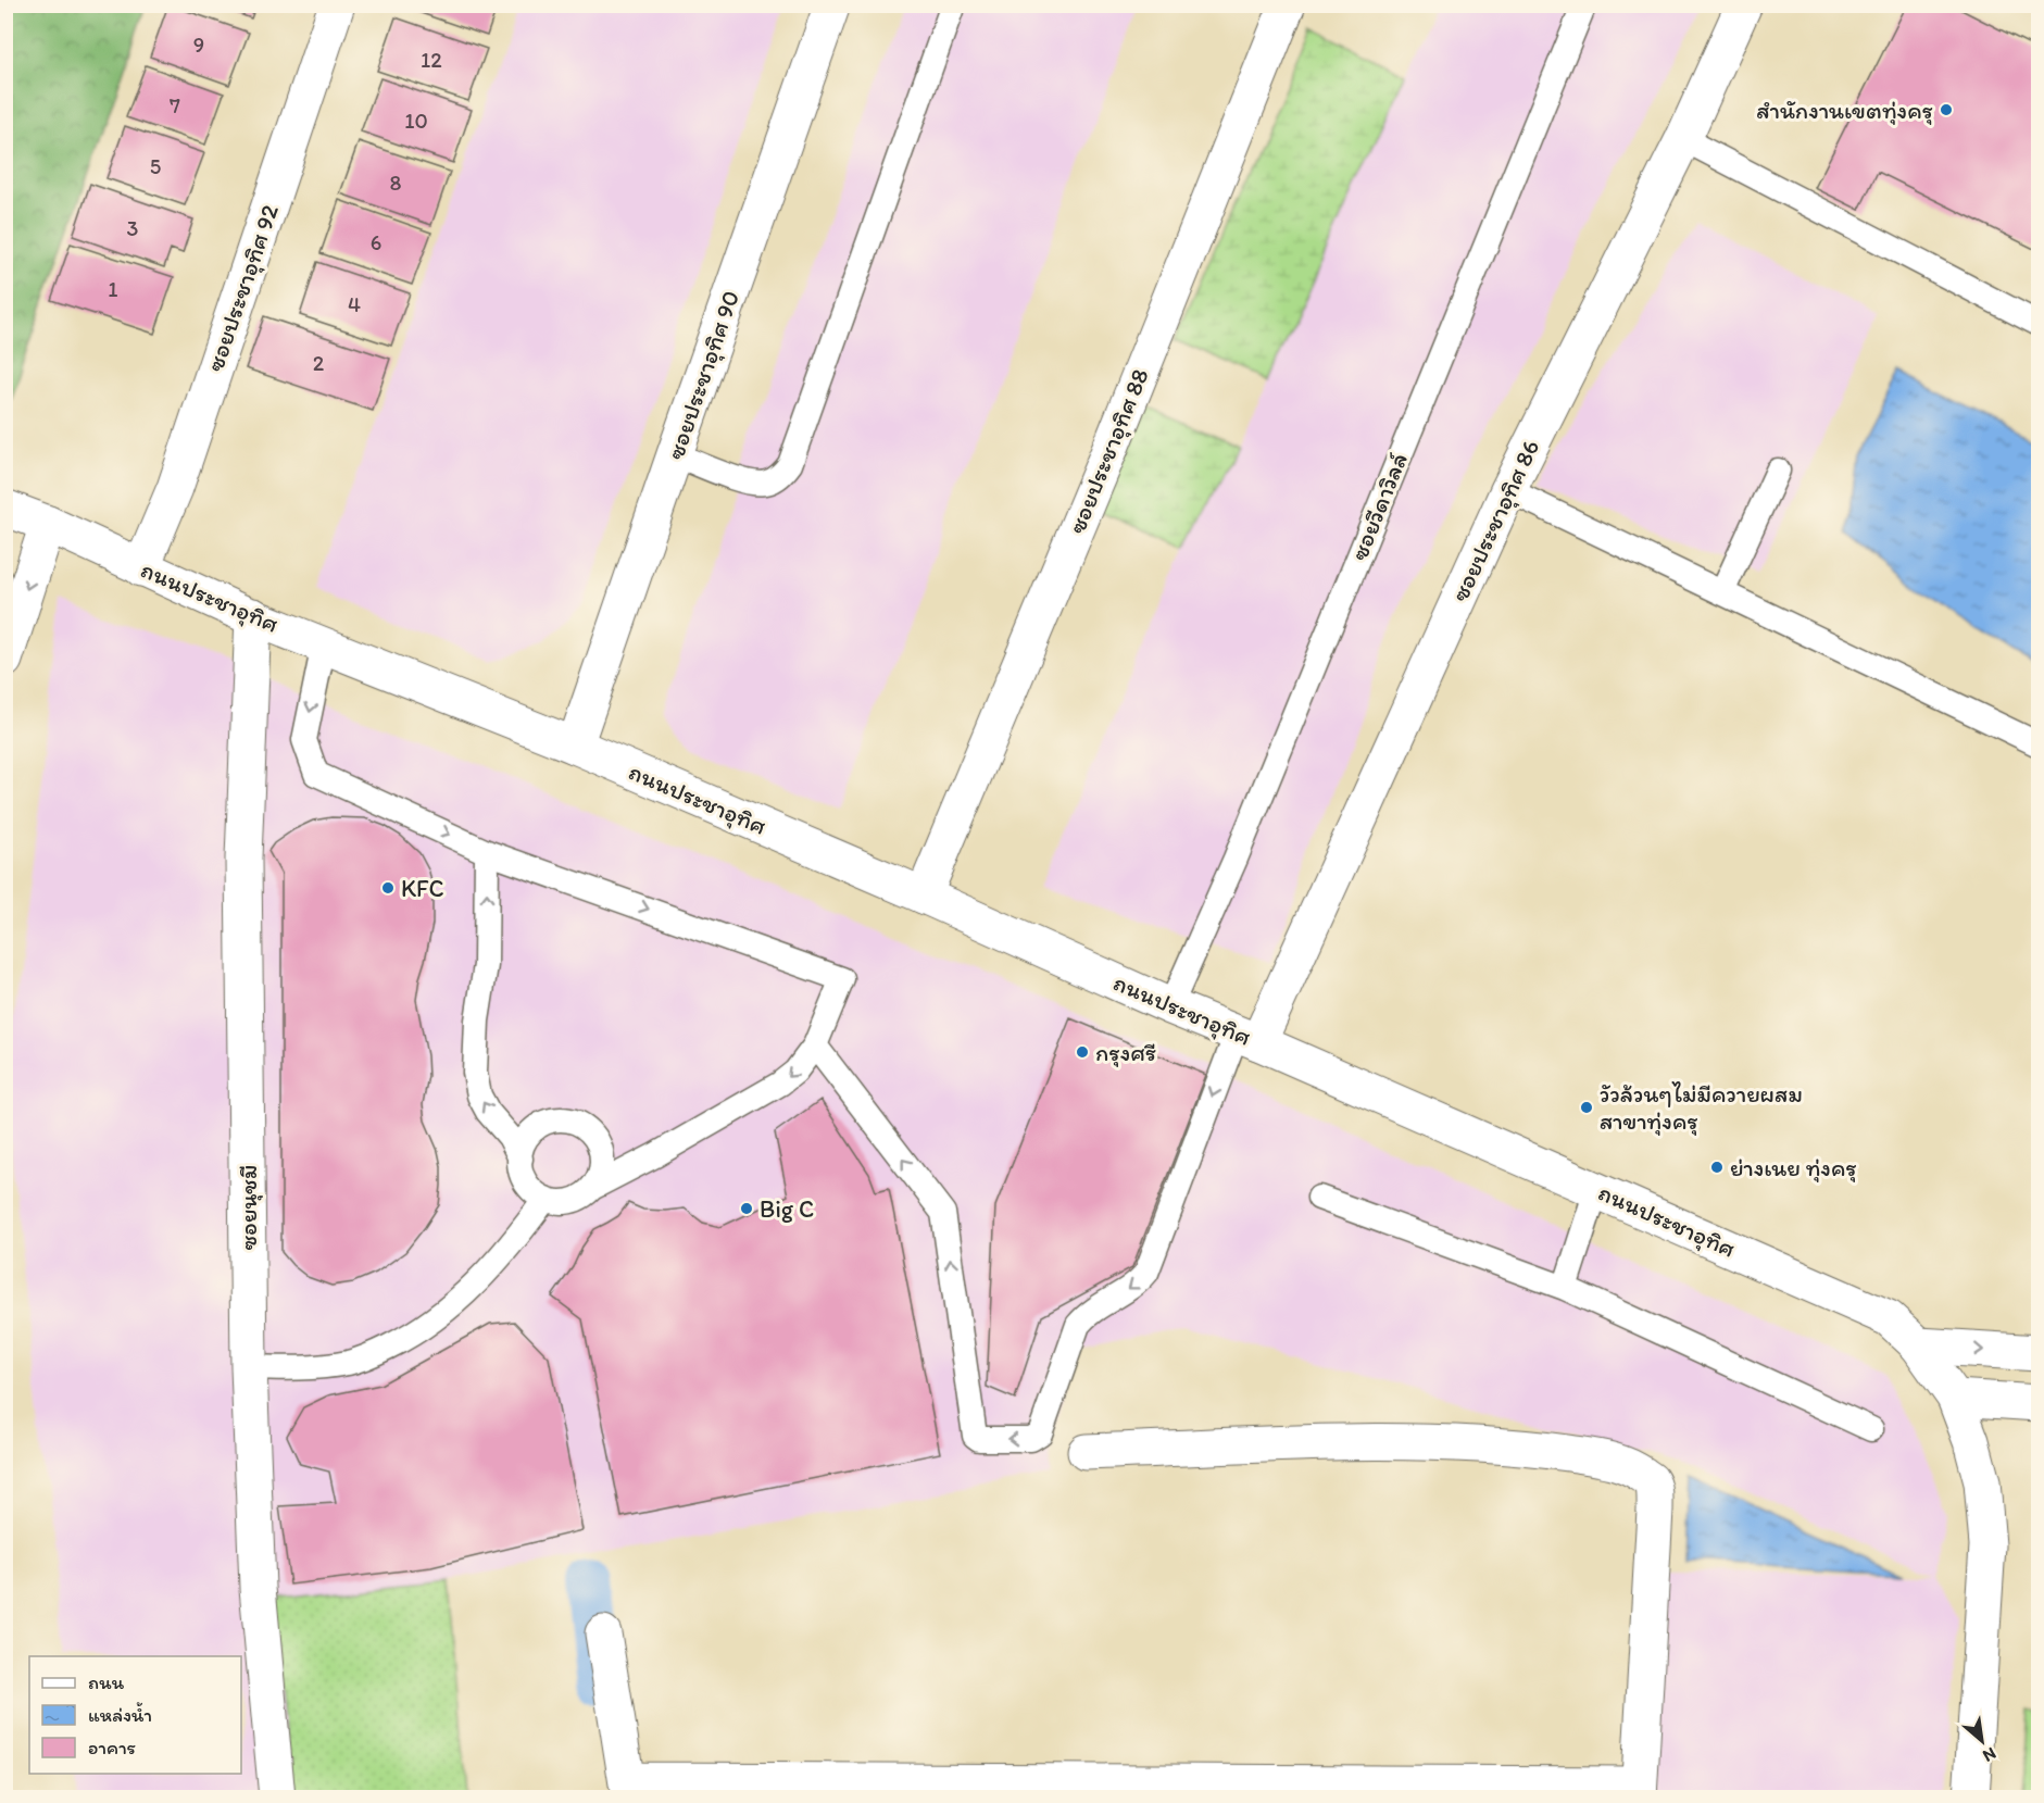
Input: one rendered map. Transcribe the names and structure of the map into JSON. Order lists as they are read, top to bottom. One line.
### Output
{"streets":{"street":["ซอยประชาอุทิศ 92","ซอยประชาอุทิศ 90","ซอยประชาอุทิศ 88","ซอยประชาอุทิศ 86","ถนนประชาอุทิศ","ซอยนุชมี"],"lane":["ซอยวีดาวิลล์"]},"crossings":[["ซอยประชาอุทิศ 92","ถนนประชาอุทิศ"],["ซอยประชาอุทิศ 90","ถนนประชาอุทิศ"],["ซอยประชาอุทิศ 88","ถนนประชาอุทิศ"],["ซอยวีดาวิลล์","ถนนประชาอุทิศ"],["ซอยประชาอุทิศ 86","ถนนประชาอุทิศ"],["ถนนประชาอุทิศ","ซอยนุชมี"]],"places":["สำนักงานเขตทุ่งครุ","KFC","กรุงศรี","วัวล้วนๆไม่มีควายผสม สาขาทุ่งครุ","ย่างเนย ทุ่งครุ","Big C"],"house_numbers":["9","12","7","10","5","8","3","6","1","4","2"],"legend":["ถนน","แหล่งน้ำ","อาคาร"],"north":"bottom right"}
